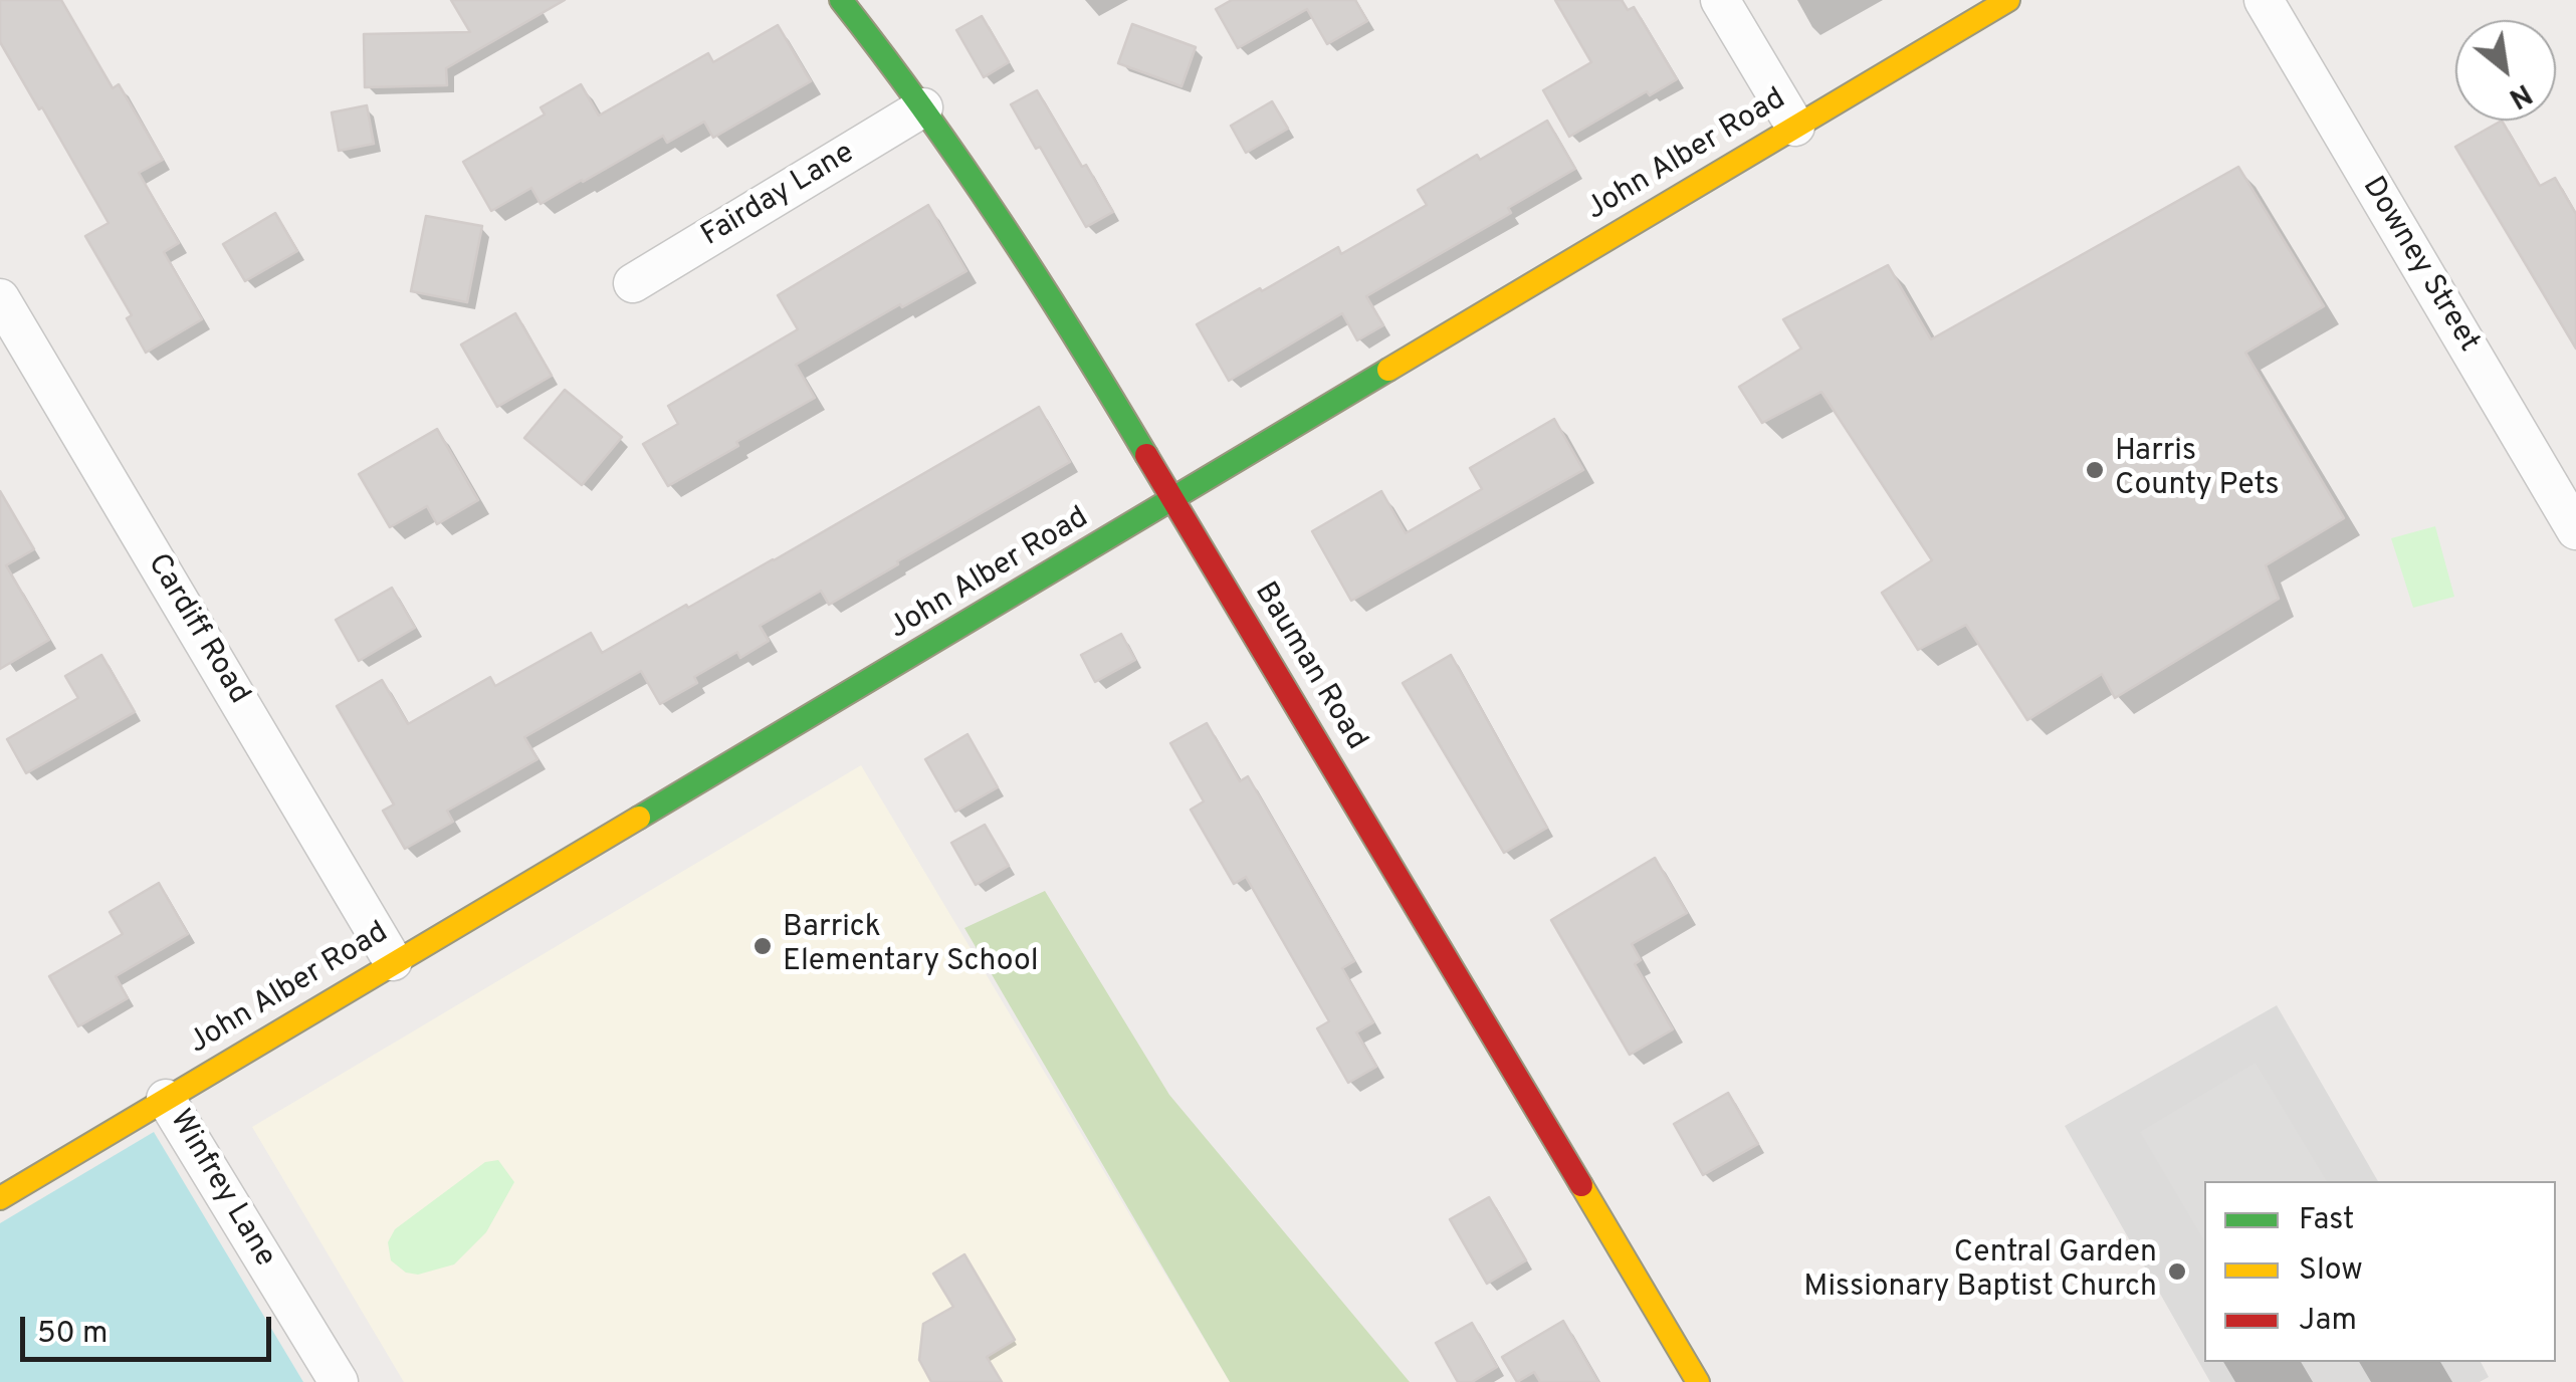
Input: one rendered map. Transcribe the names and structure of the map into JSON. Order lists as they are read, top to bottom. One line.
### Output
{"streets":{"street":["John Alber Road","Fairday Lane","Downey Street","Cardiff Road","Bauman Road","Winfrey Lane"]},"crossings":[["John Alber Road","Cardiff Road"],["John Alber Road","Bauman Road"],["John Alber Road","Winfrey Lane"],["Fairday Lane","Bauman Road"]],"places":["Harris County Pets","Barrick Elementary School","Central Garden Missionary Baptist Church"],"legend":["Fast","Slow","Jam"],"scale_bar":"50 m","north":"bottom right"}
